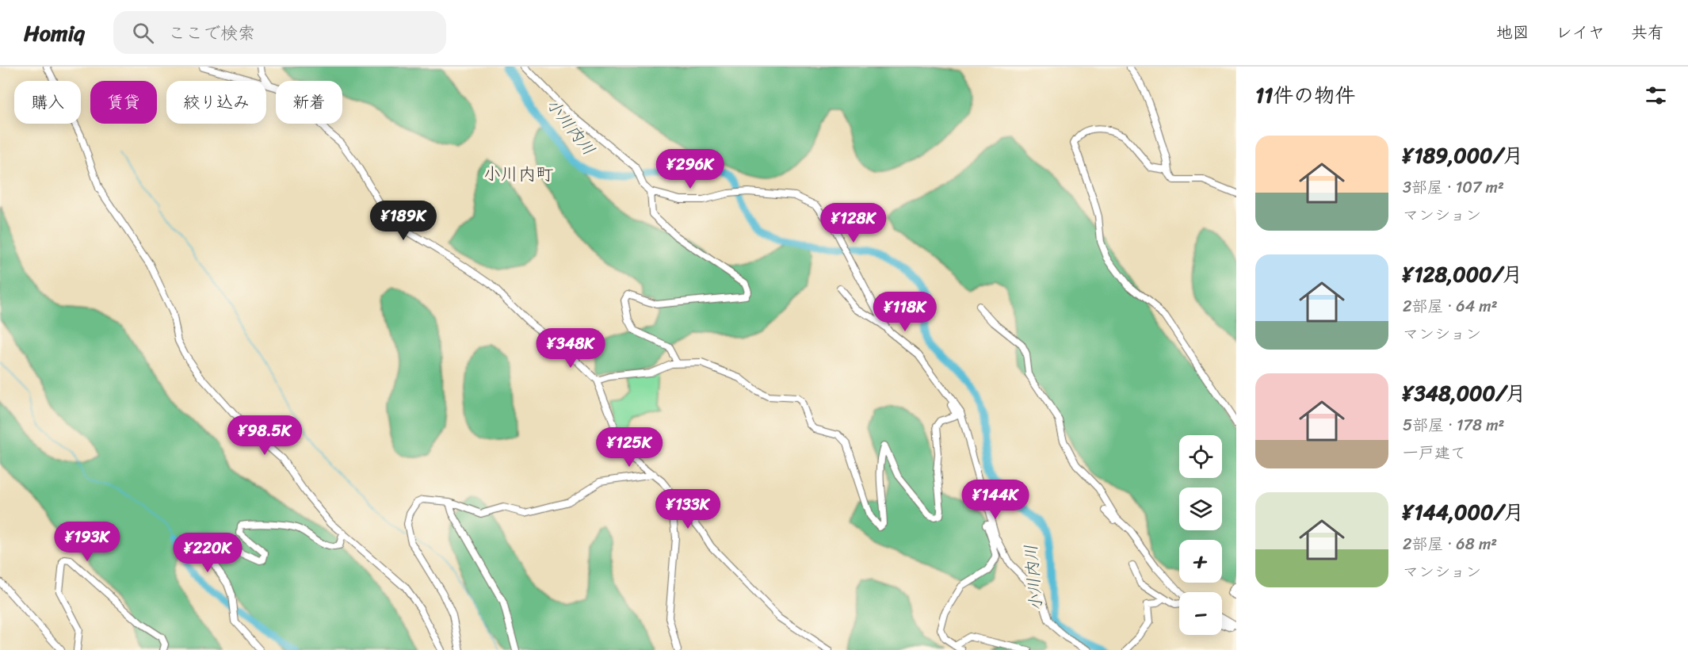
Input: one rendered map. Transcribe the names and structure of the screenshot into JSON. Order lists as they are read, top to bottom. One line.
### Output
{"districts":["小川内町"],"water":["小川内川"],"page":{"header":"Homiq","search":"ここで検索","nav":["地図","レイヤ","共有"],"heading":"11件の物件","chip":["購入","賃貸","絞り込み","新着"],"list":[{"name":"¥189,000/月","note":"3部屋 · 107 m² · マンション"},{"name":"¥128,000/月","note":"2部屋 · 64 m² · マンション"},{"name":"¥348,000/月","note":"5部屋 · 178 m² · 一戸建て"},{"name":"¥144,000/月","note":"2部屋 · 68 m² · マンション"}],"price":["¥296K","¥189K","¥128K","¥118K","¥348K","¥98.5K","¥125K","¥144K","¥133K","¥193K","¥220K"],"map_buttons":["+","−"]}}
